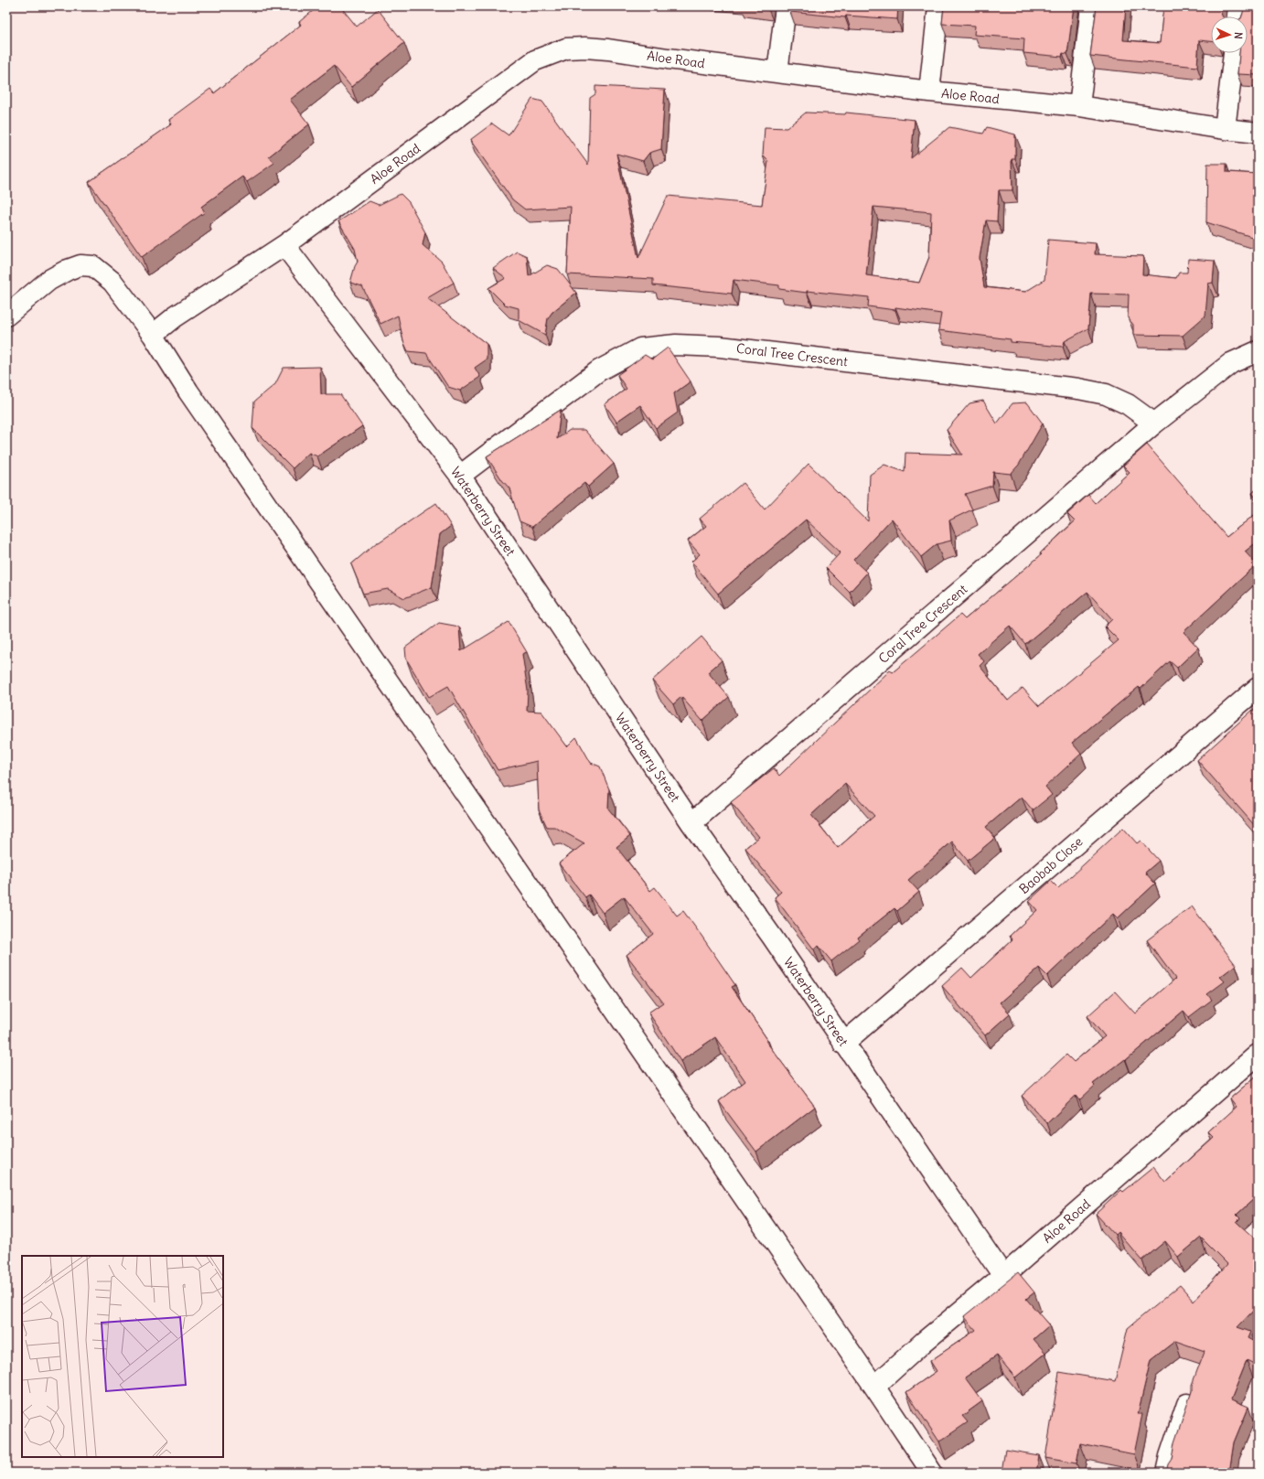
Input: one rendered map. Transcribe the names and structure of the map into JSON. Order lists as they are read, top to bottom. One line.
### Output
{"streets":{"street":["Aloe Road","Coral Tree Crescent","Waterberry Street","Baobab Close"]},"crossings":[["Aloe Road","Waterberry Street"],["Coral Tree Crescent","Waterberry Street"],["Waterberry Street","Baobab Close"]],"north":"right"}
